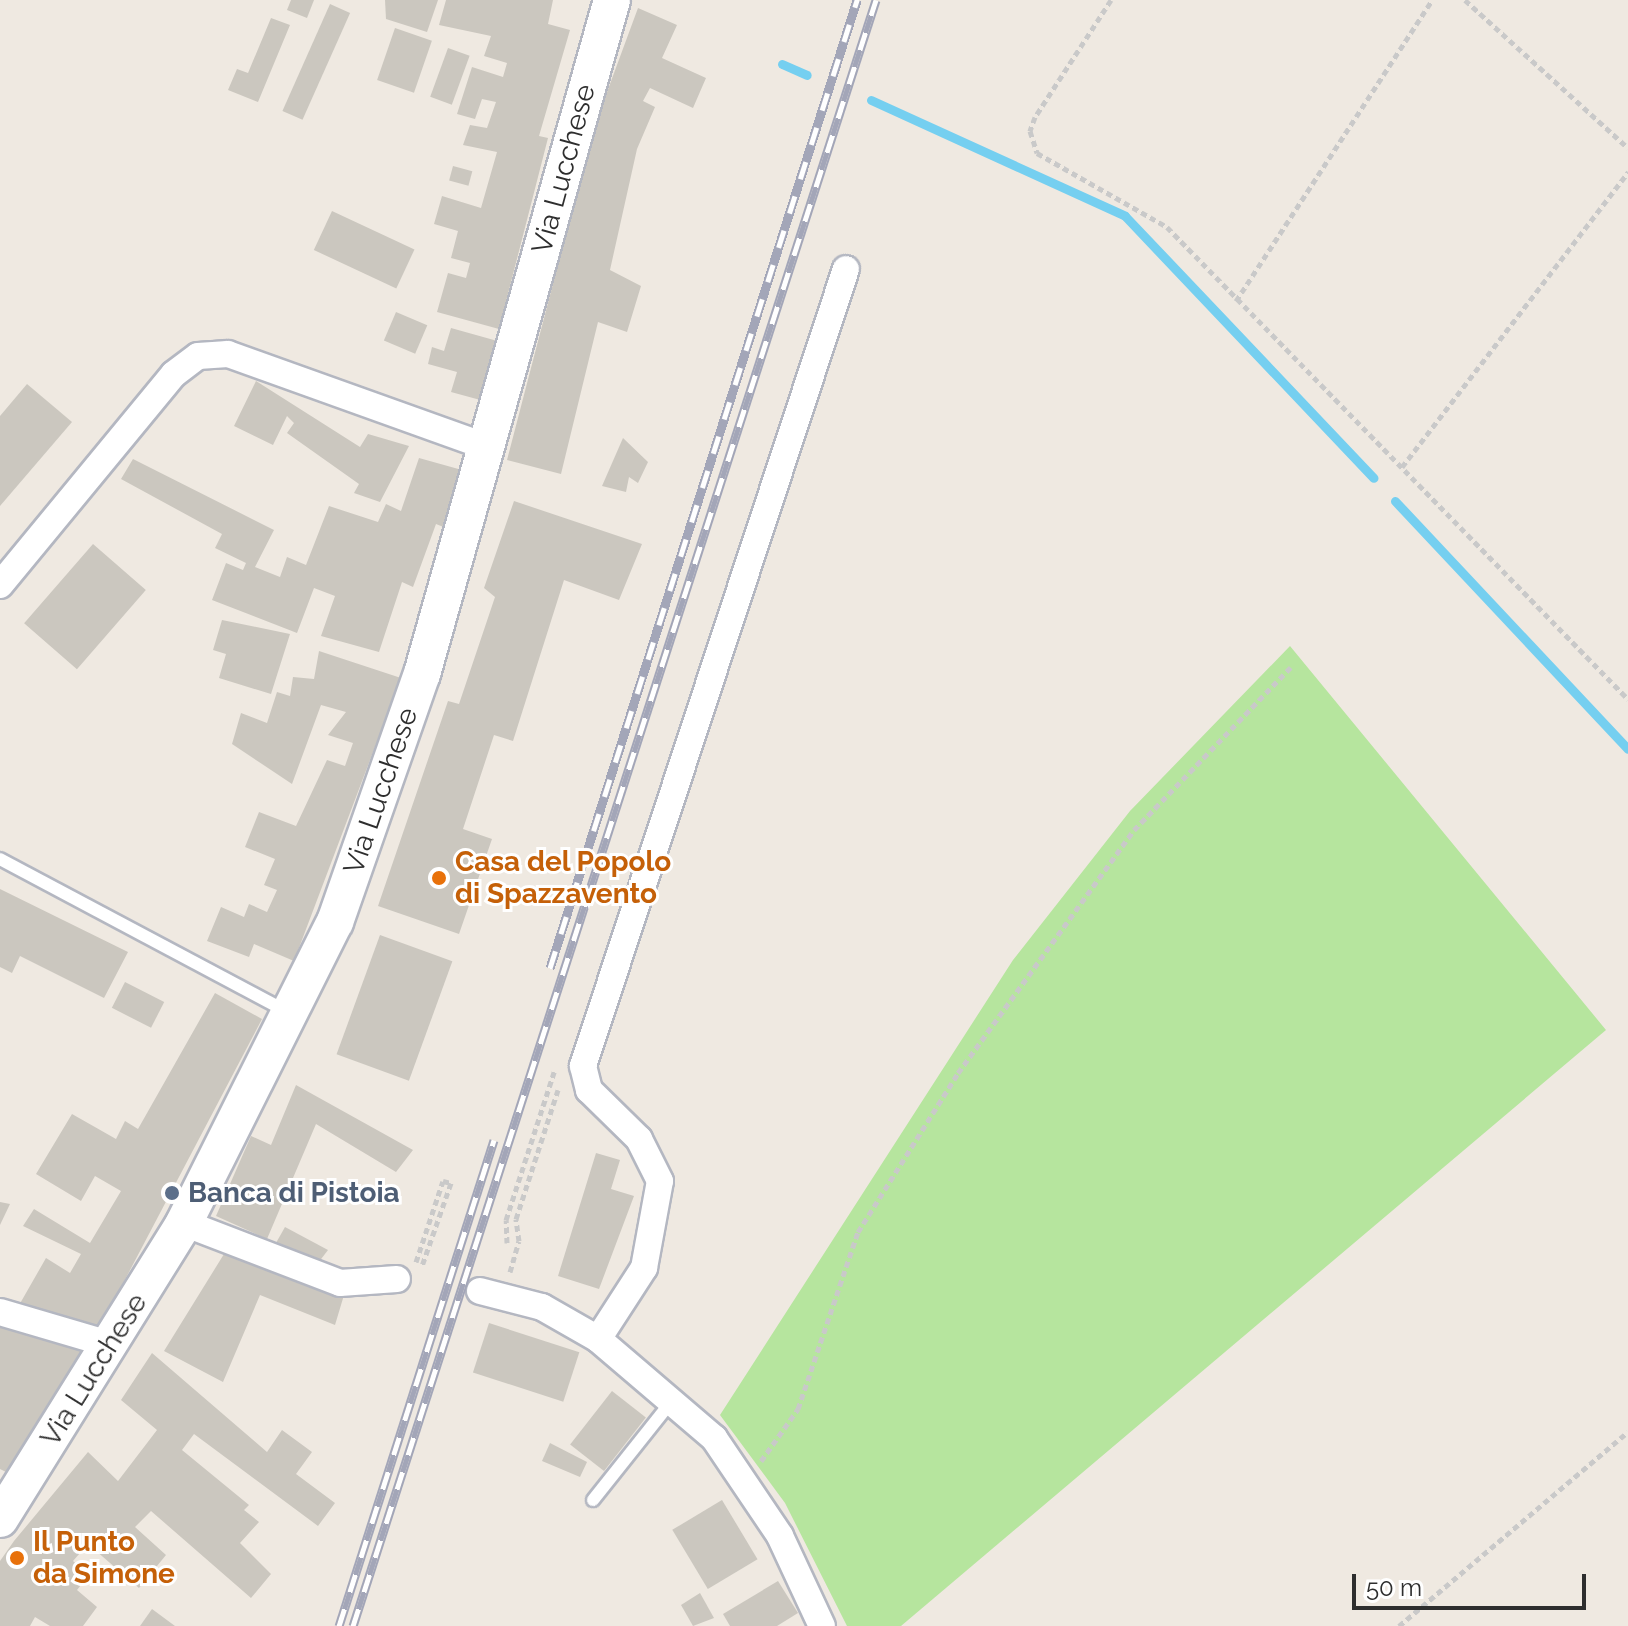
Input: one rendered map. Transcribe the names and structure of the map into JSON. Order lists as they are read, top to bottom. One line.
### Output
{"streets":{"street":["Via Lucchese"]},"places":["Casa del Popolo di Spazzavento","Banca di Pistoia","Il Punto da Simone"],"scale_bar":"50 m"}
